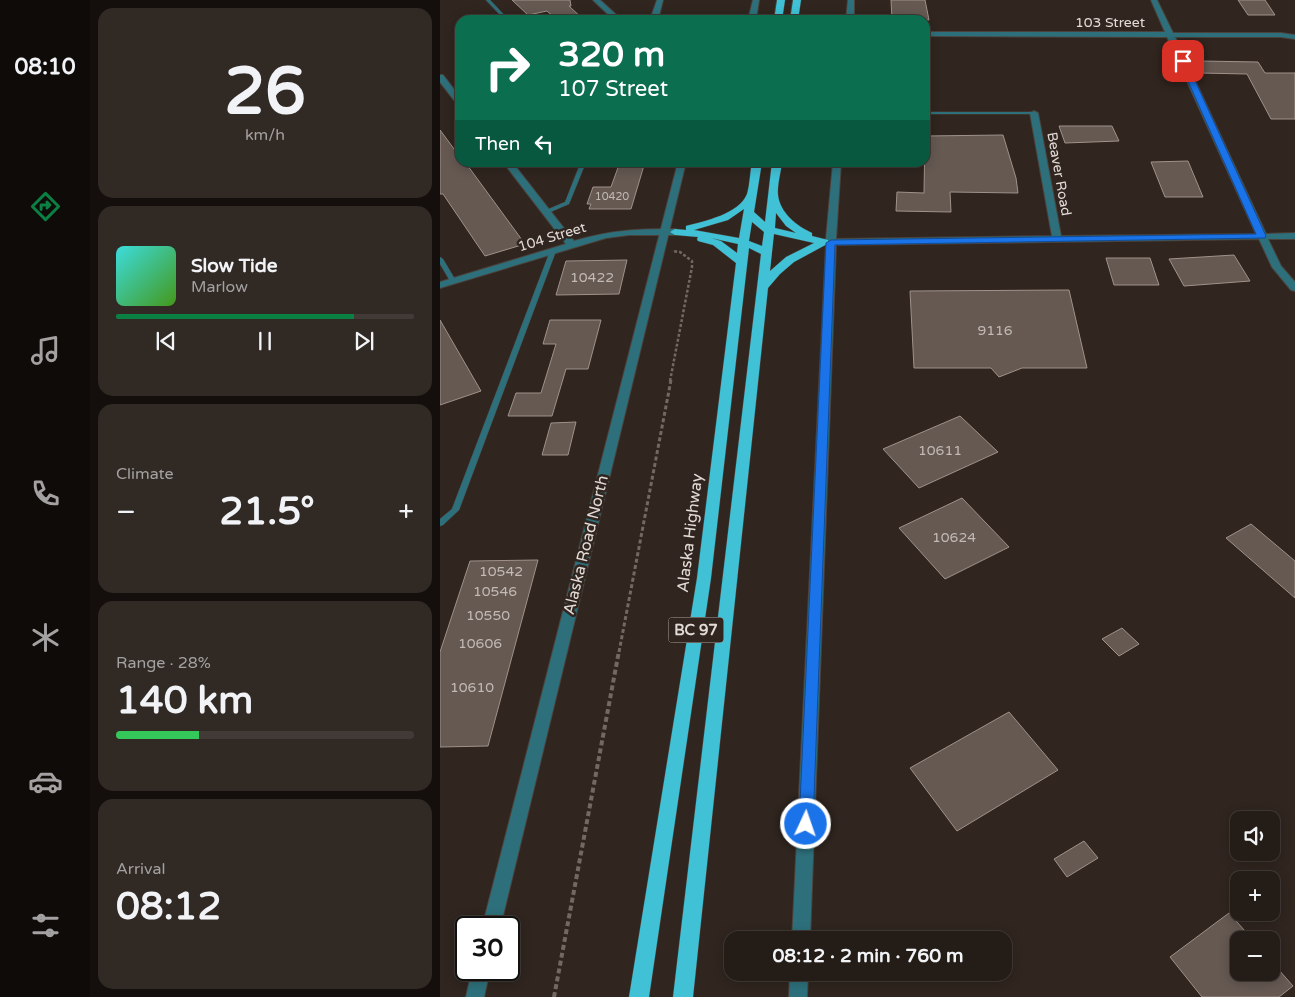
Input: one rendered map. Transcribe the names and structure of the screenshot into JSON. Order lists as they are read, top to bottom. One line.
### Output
{"streets":{"highway":["Alaska Highway","BC 97"],"street":["103 Street","Beaver Road","104 Street","Alaska Road North"]},"crossings":[["104 Street","Alaska Road North"]],"house_numbers":["10420","10422","9116","10611","10624","10542","10546","10550","10606","10610"],"page":{"tabs":"08:10","tile":[["26","km/h"],"Climate",["Range · 28%","140 km"],["Arrival","08:12"]],"turn":["320 m","107 Street"],"then":"Then","song":["Slow Tide","Marlow"],"heat":["−","21.5°","+"],"map_buttons":["+","−"],"limit":"30","trip":"08:12 · 2 min · 760 m"}}
